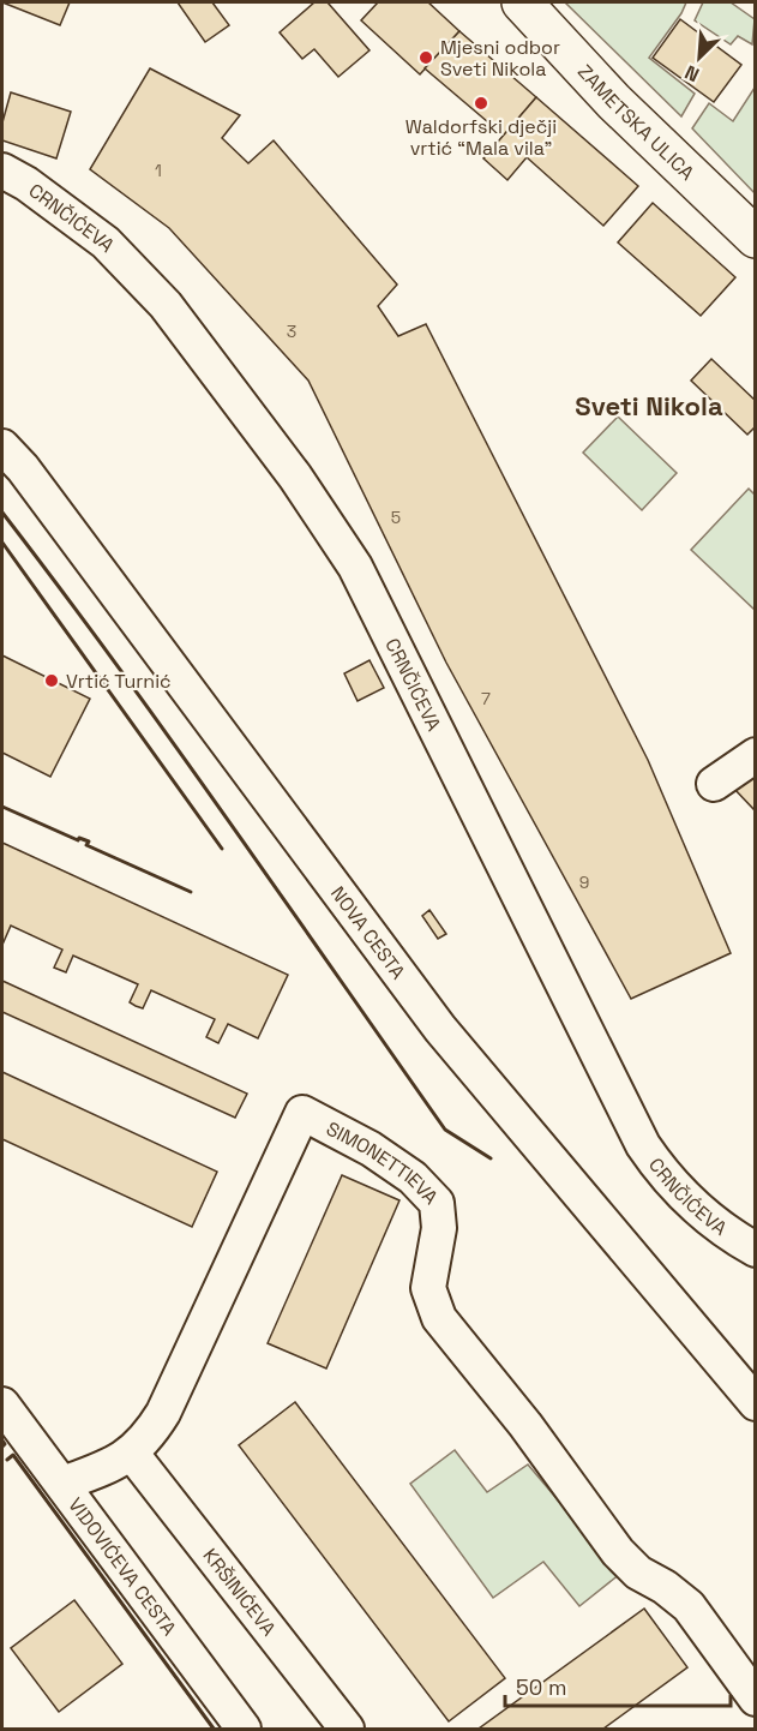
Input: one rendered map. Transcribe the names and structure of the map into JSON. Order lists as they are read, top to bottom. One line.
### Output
{"streets":{"main road":["ZAMETSKA ULICA"],"street":["CRNČIĆEVA","NOVA CESTA","SIMONETTIEVA","VIDOVIĆEVA CESTA","KRŠINIĆEVA"]},"crossings":[["SIMONETTIEVA","VIDOVIĆEVA CESTA"],["SIMONETTIEVA","KRŠINIĆEVA"]],"districts":["Sveti Nikola"],"places":["Mjesni odbor Sveti Nikola","Waldorfski dječji vrtić “Mala vila”","Vrtić Turnić"],"house_numbers":["1","3","5","7","9"],"scale_bar":"50 m","north":"bottom left"}
